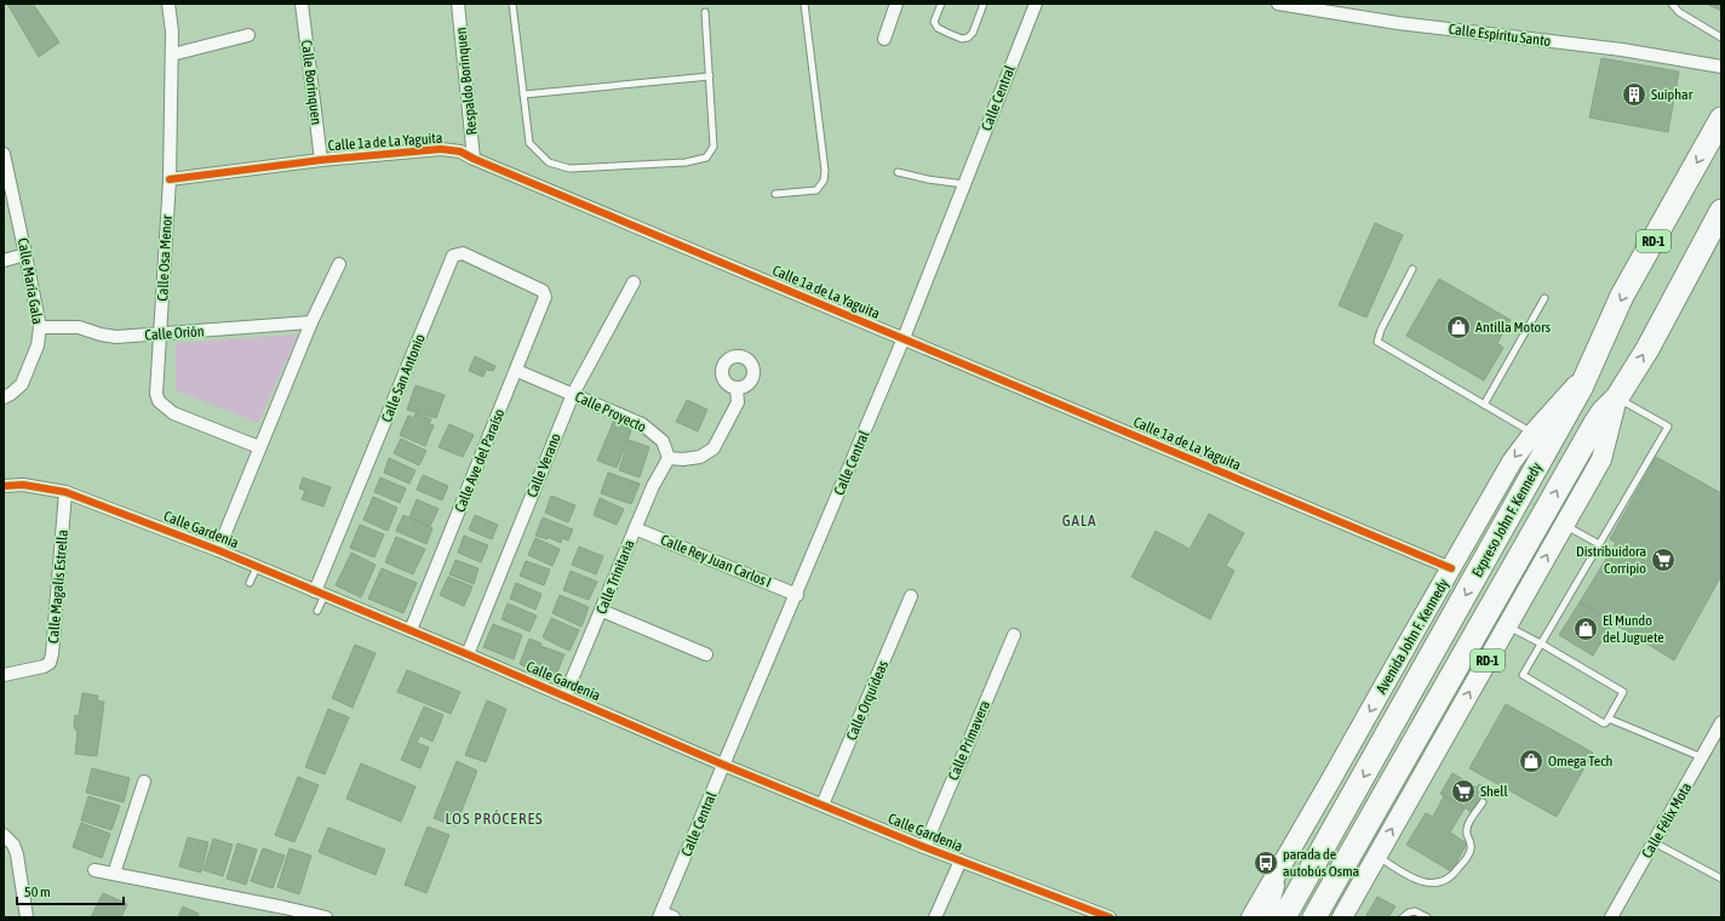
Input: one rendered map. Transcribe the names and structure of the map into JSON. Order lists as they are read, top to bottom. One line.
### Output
{"streets":{"highway":["RD-1","Expreso John F. Kennedy"],"main road":["Avenida John F. Kennedy"],"street":["Calle Espíritu Santo","Respaldo Borinquen","Calle Borinquen","Calle Central","Calle 1a de La Yaguita","Calle Osa Menor","Calle María Gala","Calle Orión","Calle San Antonio","Calle Proyecto","Calle Ave del Paraíso","Calle Verano","Calle Gardenia","Calle Rey Juan Carlos I","Calle Trinitaria","Calle Magalis Estrella","Calle Orquídeas","Calle Primavera","Calle Félix Mota"]},"crossings":[["Respaldo Borinquen","Calle 1a de La Yaguita"],["Calle Borinquen","Calle 1a de La Yaguita"],["Calle Central","Calle 1a de La Yaguita"],["Calle Central","Calle Gardenia"],["Calle Central","Calle Rey Juan Carlos I"],["Calle 1a de La Yaguita","Calle Osa Menor"],["Calle 1a de La Yaguita","Avenida John F. Kennedy"],["RD-1","Expreso John F. Kennedy"],["Calle Osa Menor","Calle Orión"],["Calle María Gala","Calle Orión"],["Calle San Antonio","Calle Ave del Paraíso"],["Calle San Antonio","Calle Gardenia"],["Calle Proyecto","Calle Ave del Paraíso"],["Calle Proyecto","Calle Verano"],["Calle Proyecto","Calle Trinitaria"],["Calle Ave del Paraíso","Calle Gardenia"],["Calle Verano","Calle Gardenia"],["Expreso John F. Kennedy","Avenida John F. Kennedy"],["Calle Gardenia","Calle Trinitaria"],["Calle Gardenia","Calle Magalis Estrella"],["Calle Gardenia","Calle Orquídeas"],["Calle Gardenia","Calle Primavera"],["Calle Rey Juan Carlos I","Calle Trinitaria"]],"districts":["GALA","LOS PRÓCERES"],"places":{"building":["Suiphar"],"shop":["Antilla Motors","El Mundo del Juguete","Omega Tech"],"supermarket":["Distribuidora Corripio","Shell"],"bus stop":["parada de autobús Osma"]},"scale_bar":"50 m"}
